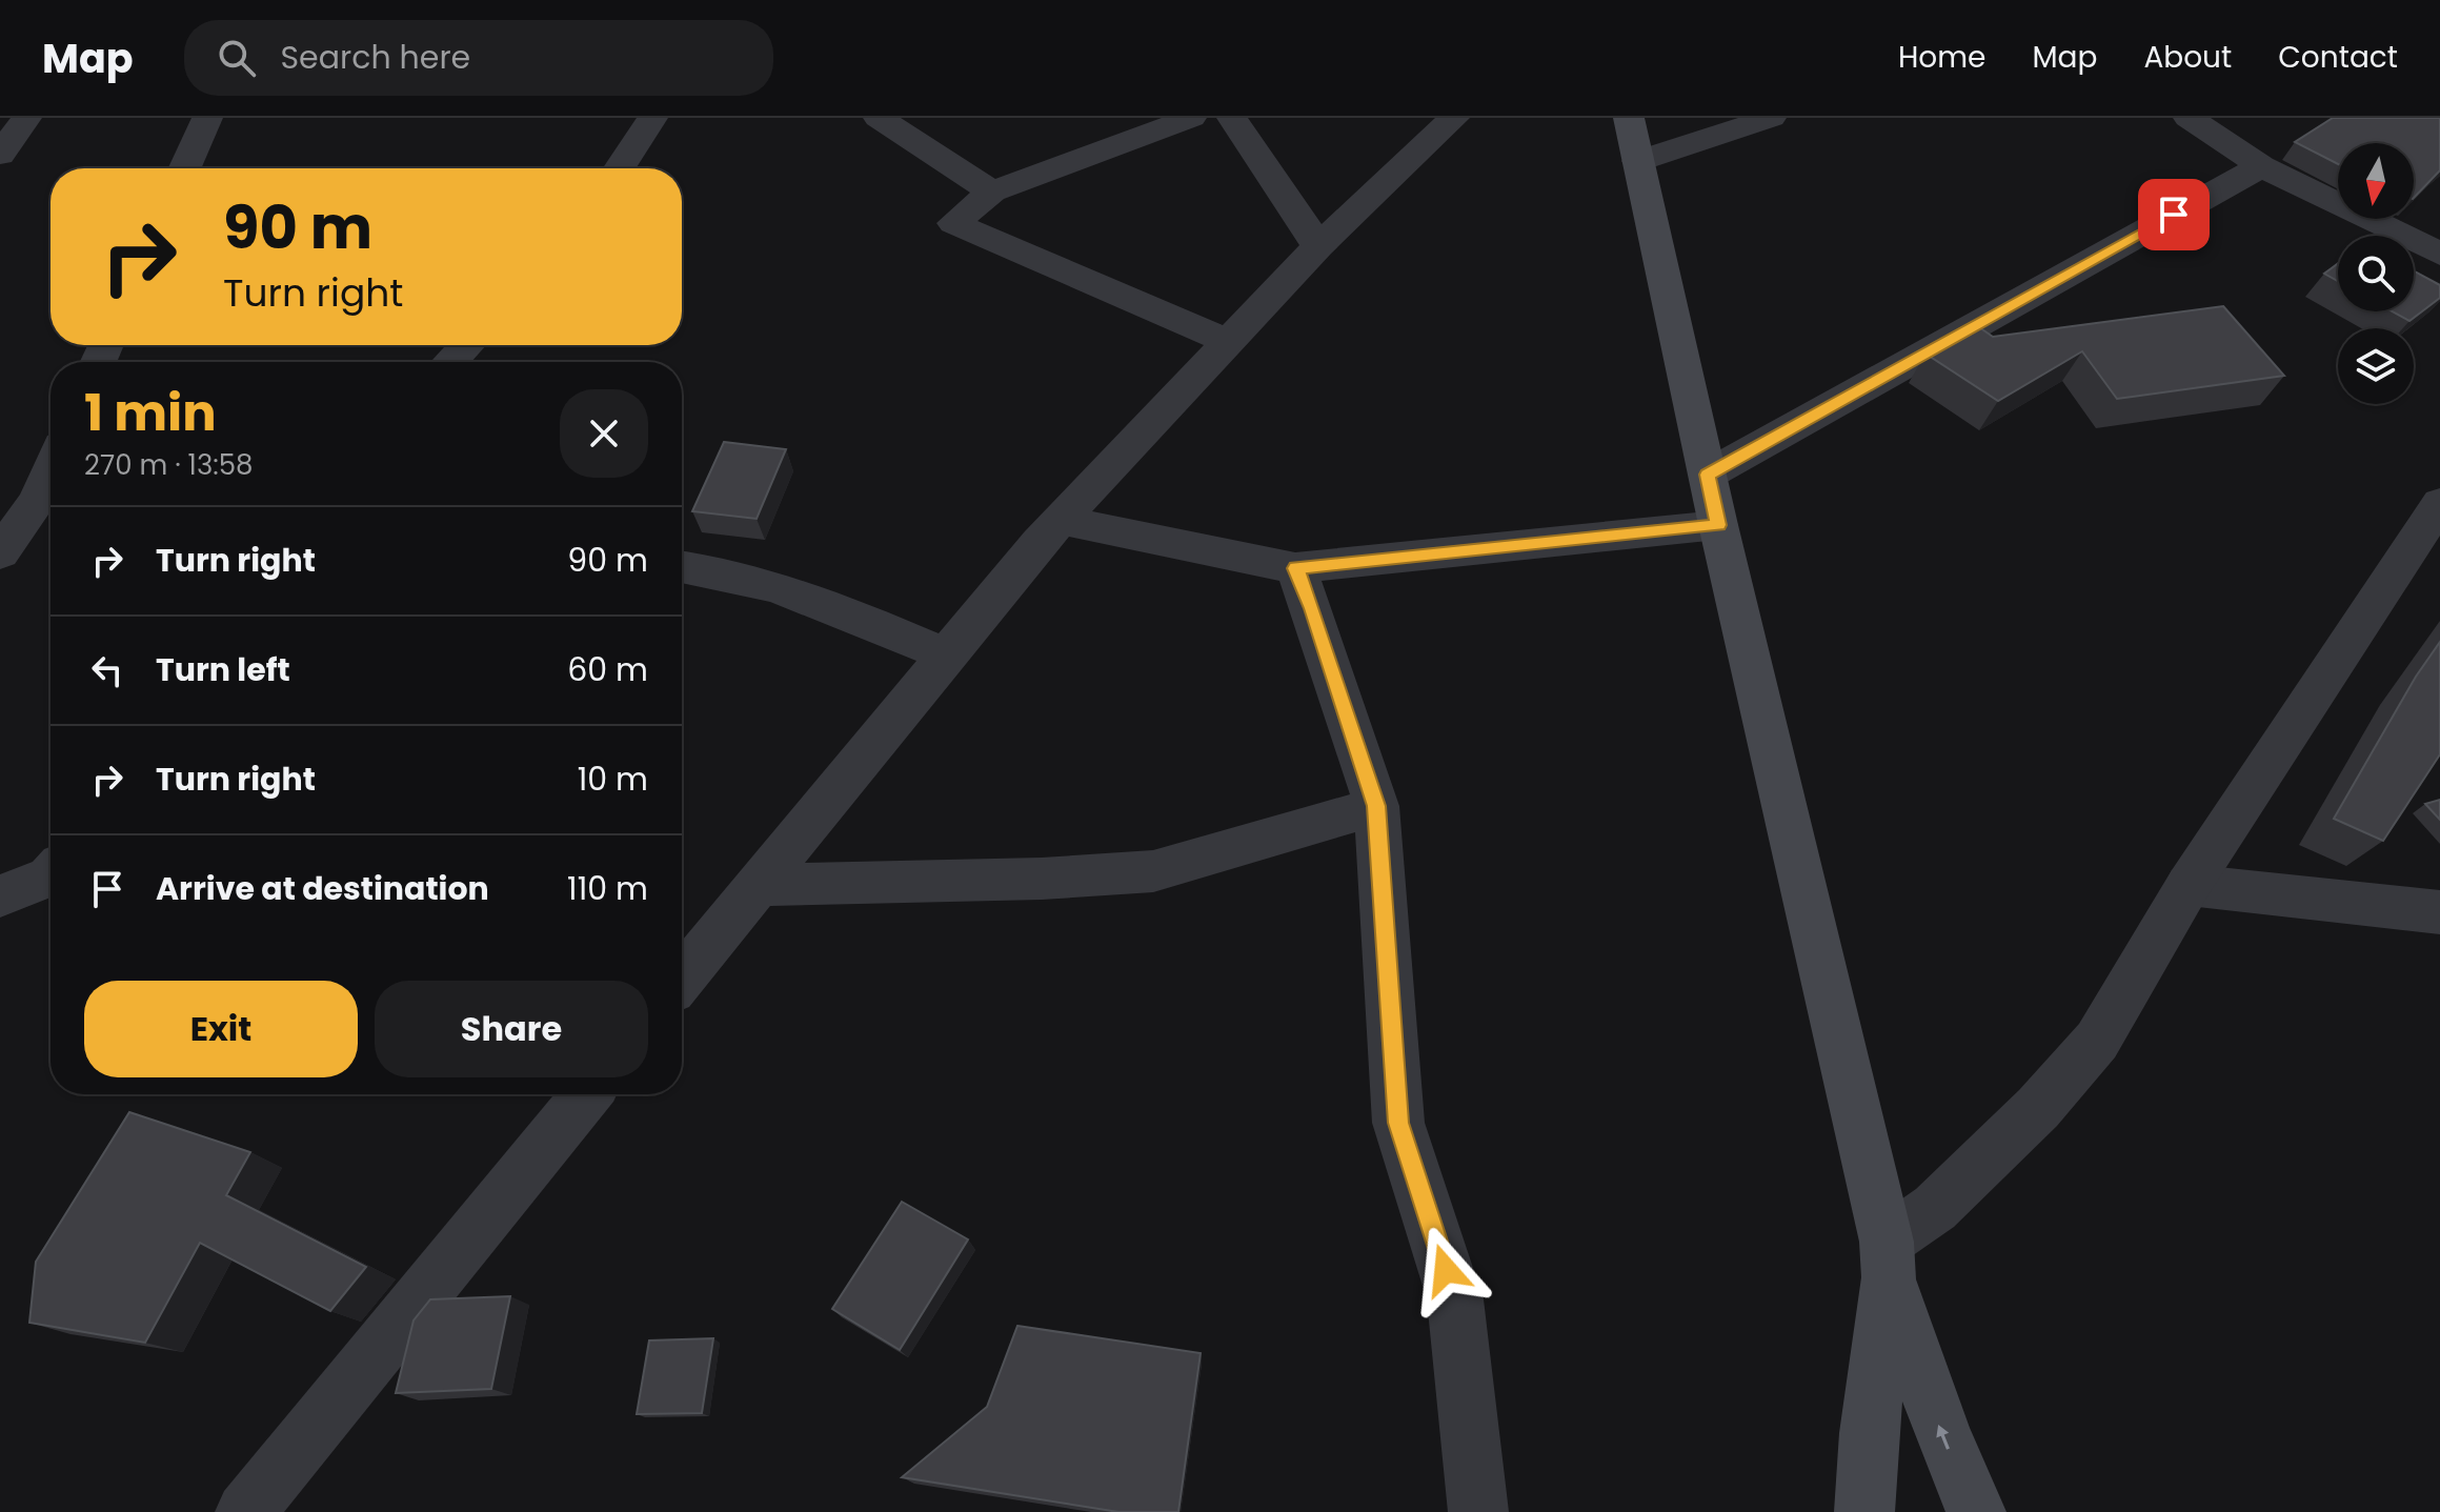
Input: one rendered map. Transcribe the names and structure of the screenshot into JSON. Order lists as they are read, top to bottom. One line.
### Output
{"north":"bottom","page":{"header":"Map","search":"Search here","nav":["Home","Map","About","Contact"],"turn":["90 m","Turn right"],"heading":["1 min","270 m · 13:58"],"list":[{"name":"Turn right","value":"90 m"},{"name":"Turn left","value":"60 m"},{"name":"Turn right","value":"10 m"},{"name":"Arrive at destination","value":"110 m"}],"buttons":["Exit","Share"]}}
